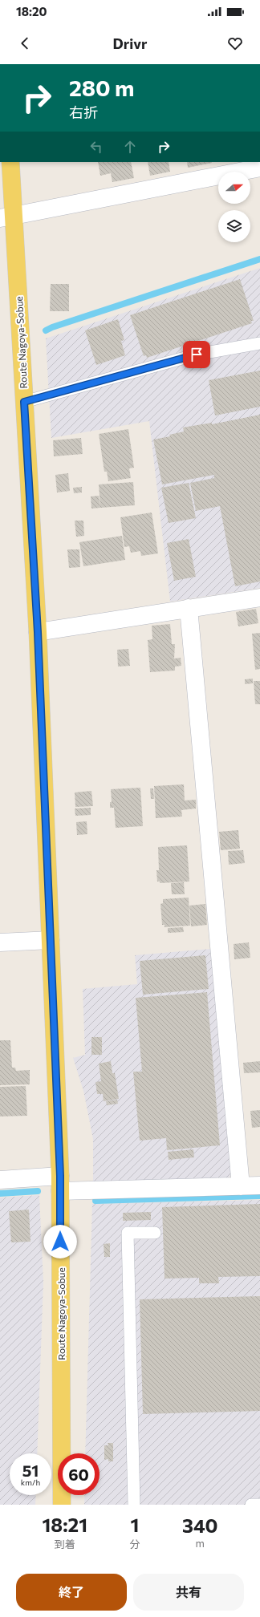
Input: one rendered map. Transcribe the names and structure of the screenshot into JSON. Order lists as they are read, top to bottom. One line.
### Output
{"streets":{"main road":["Route Nagoya-Sobue"]},"north":"right","page":{"status":"18:20","header":"Drivr","turn":["280 m","右折"],"speed":"51 km/h","limit":"60","eta":["18:21","到着","1","分","340","m"],"buttons":["終了","共有"]}}
